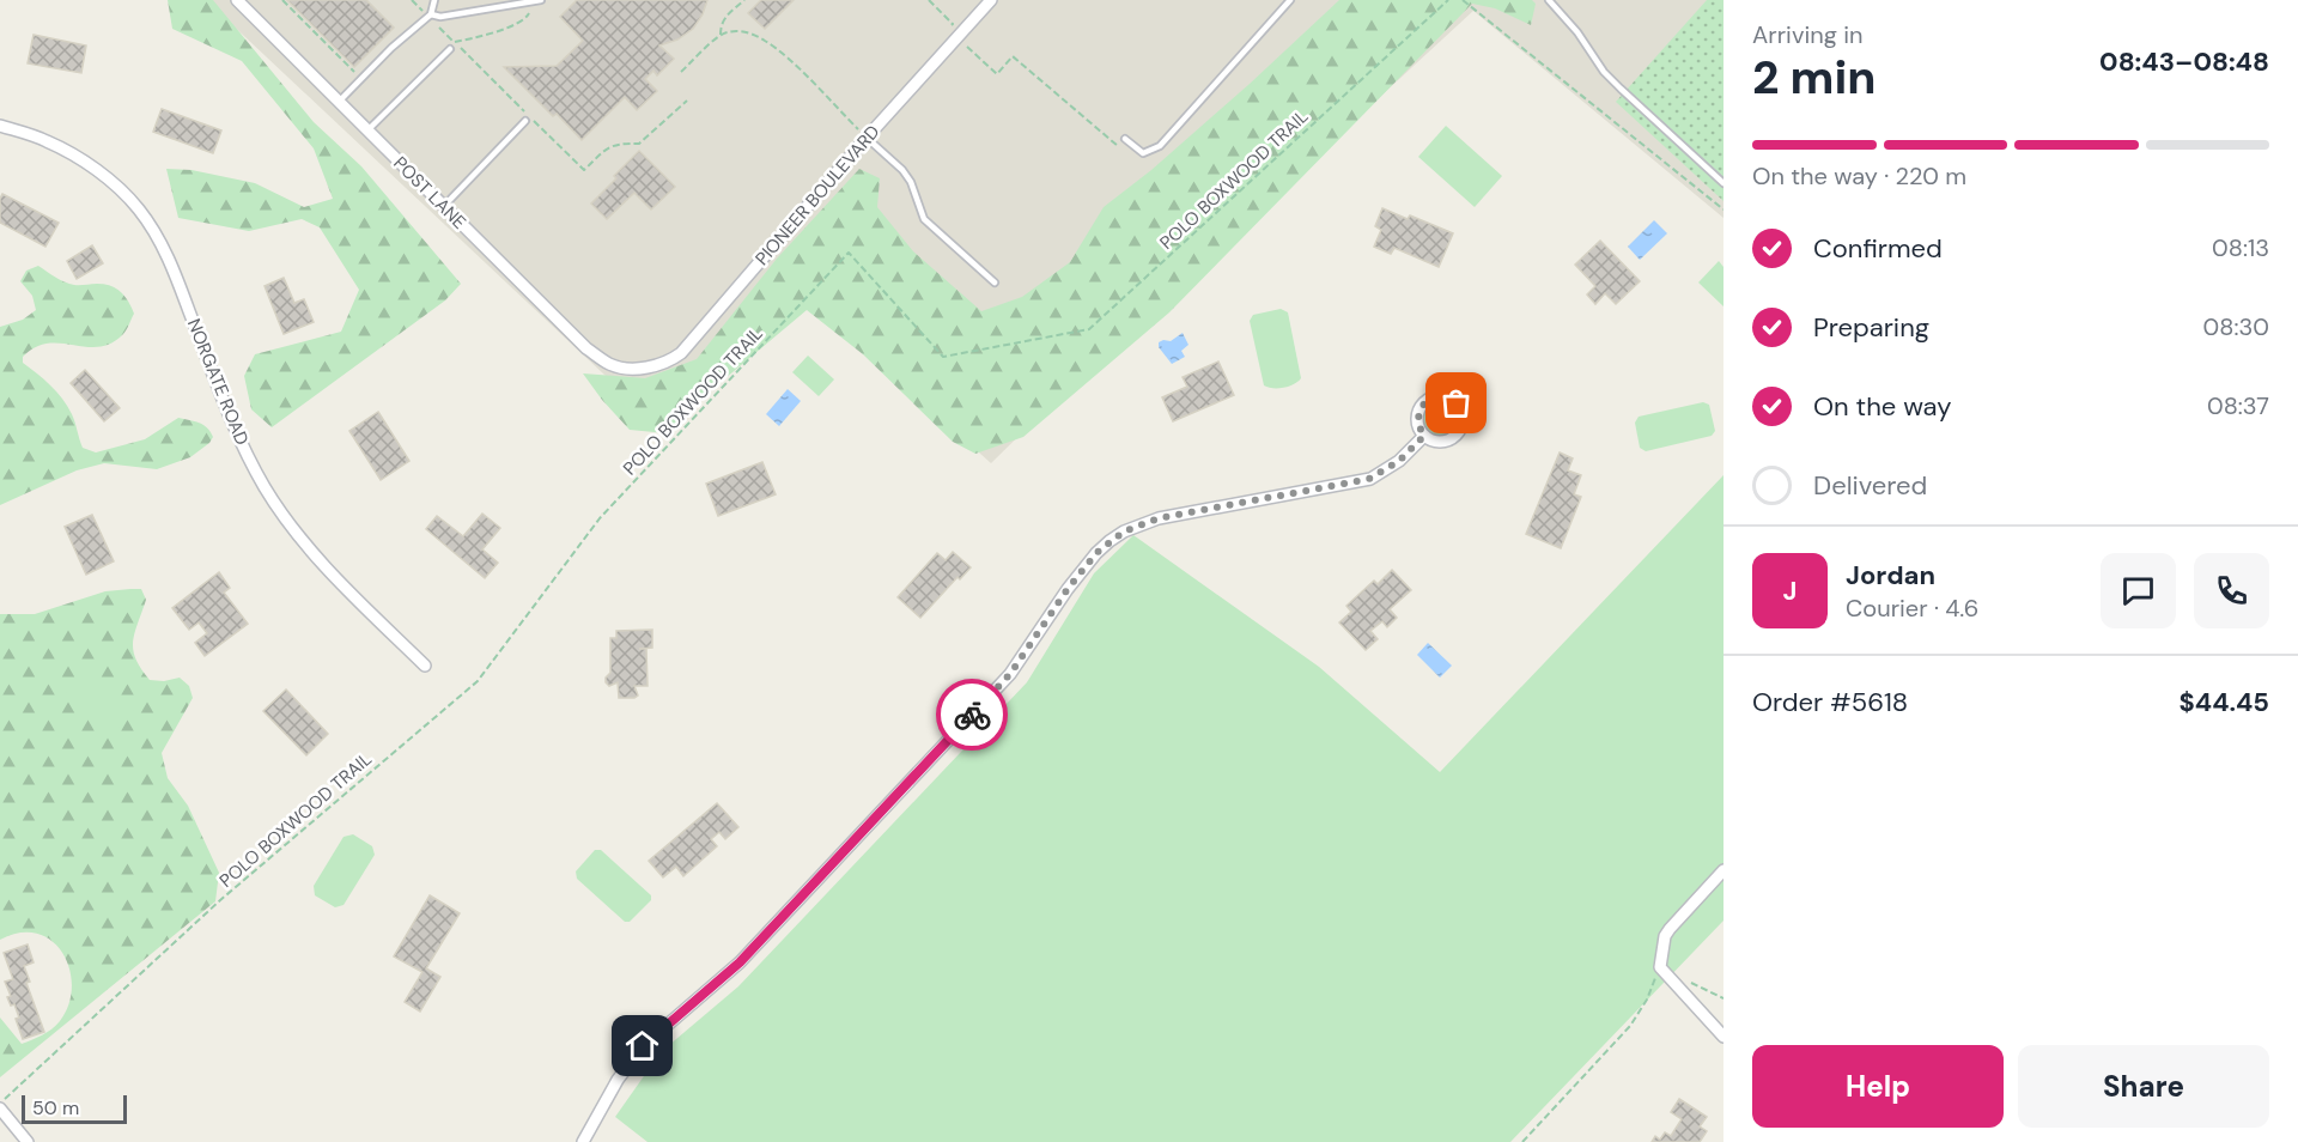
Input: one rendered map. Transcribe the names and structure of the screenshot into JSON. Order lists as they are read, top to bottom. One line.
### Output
{"streets":{"street":["POST LANE","PIONEER BOULEVARD","NORGATE ROAD"],"path":["POLO BOXWOOD TRAIL"]},"crossings":[["POST LANE","PIONEER BOULEVARD"]],"scale_bar":"50 m","page":{"heading":["2 min","Arriving in","08:43–08:48"],"panel":["Jordan","Courier · 4.6","Order #5618","$44.45"],"bar":"On the way · 220 m","list":[["Confirmed","08:13"],["Preparing","08:30"],["On the way","08:37"],"Delivered"],"round":"J","buttons":["Help","Share"],"scale":"50 m"}}
